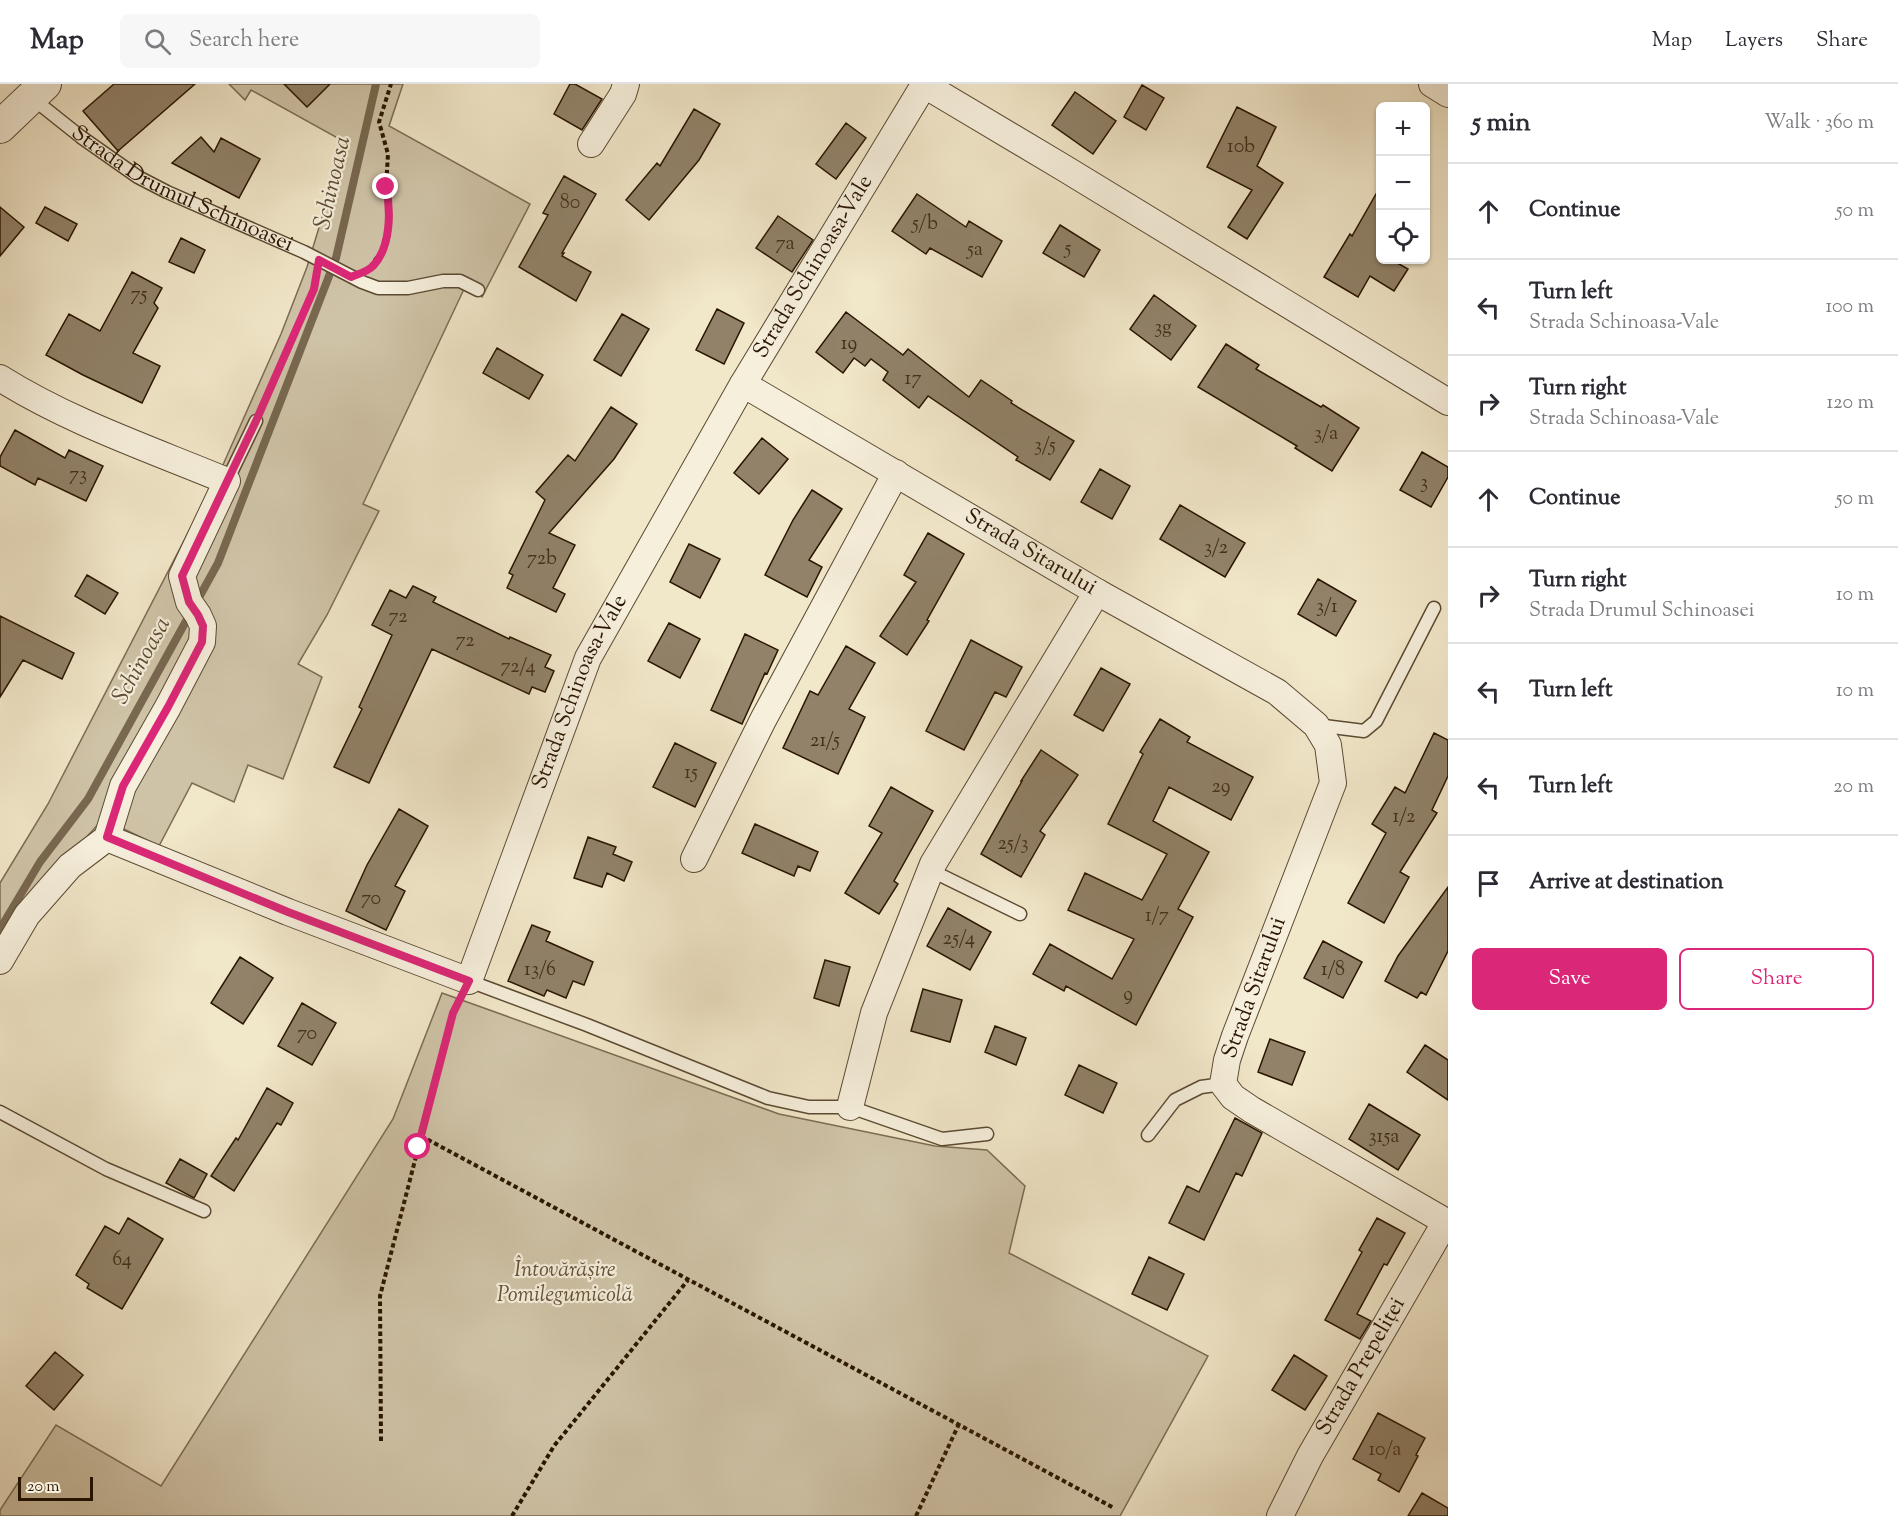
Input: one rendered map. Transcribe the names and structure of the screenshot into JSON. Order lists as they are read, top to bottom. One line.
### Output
{"streets":{"street":["Strada Drumul Schinoasei","Strada Schinoasa-Vale","Strada Sitarului","Strada Prepeliței"]},"crossings":[["Strada Schinoasa-Vale","Strada Sitarului"],["Strada Sitarului","Strada Prepeliței"]],"water":["Schinoasa"],"parks":["Întovărășire Pomilegumicolă"],"house_numbers":["10b","80","5/b","7a","5","5a","75","3g","19","17","3/a","3/5","73","3","3/2","72b","3/1","72","72","72/4","21/5","15","29","1/2","25/3","70","1/7","25/4","13/6","1/8","9","70","315a","64","10/a"],"scale_bar":"20 m","page":{"header":"Map","search":"Search here","nav":["Map","Layers","Share"],"heading":["5 min","Walk · 360 m"],"map_buttons":["+","−"],"list":[["Continue","50 m"],["Turn left","Strada Schinoasa-Vale","100 m"],["Turn right","Strada Schinoasa-Vale","120 m"],["Continue","50 m"],["Turn right","Strada Drumul Schinoasei","10 m"],["Turn left","10 m"],["Turn left","20 m"],"Arrive at destination"],"buttons":["Save","Share"],"scale":"20 m"}}
